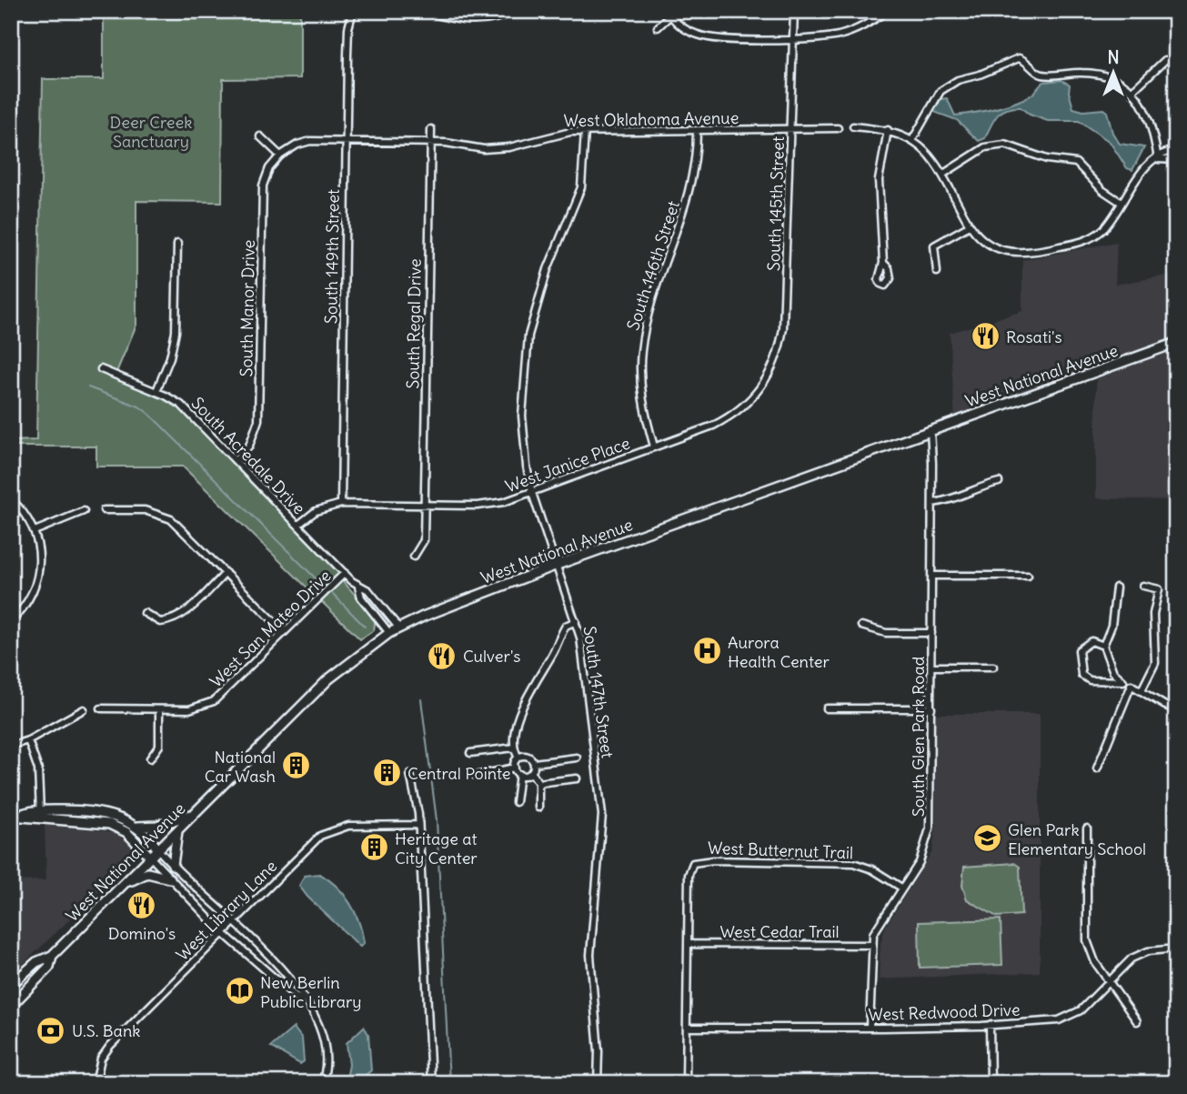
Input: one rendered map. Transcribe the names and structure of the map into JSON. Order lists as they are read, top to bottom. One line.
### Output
{"streets":{"main road":["West National Avenue"],"street":["West Oklahoma Avenue","South 145th Street","South 149th Street","South 146th Street","South Manor Drive","South Regal Drive","South Acredale Drive","West Janice Place","West San Mateo Drive","South 147th Street","South Glen Park Road","West Butternut Trail","West Library Lane","West Cedar Trail","West Redwood Drive"]},"crossings":[["West Oklahoma Avenue","South 145th Street"],["West Oklahoma Avenue","South 149th Street"],["West Oklahoma Avenue","South 146th Street"],["West Oklahoma Avenue","South Manor Drive"],["West Oklahoma Avenue","South Regal Drive"],["West Oklahoma Avenue","South 147th Street"],["South 145th Street","West Janice Place"],["South 149th Street","West Janice Place"],["South 146th Street","West Janice Place"],["South Manor Drive","South Acredale Drive"],["South Regal Drive","West Janice Place"],["West National Avenue","South Acredale Drive"],["West National Avenue","South 147th Street"],["West National Avenue","South Glen Park Road"],["South Acredale Drive","West Janice Place"],["South Acredale Drive","West San Mateo Drive"],["West Janice Place","South 147th Street"],["South Glen Park Road","West Butternut Trail"],["South Glen Park Road","West Cedar Trail"],["South Glen Park Road","West Redwood Drive"],["West Butternut Trail","West Cedar Trail"]],"parks":["Deer Creek Sanctuary"],"places":{"restaurant":["Rosati's","Culver's","Domino's"],"hospital":["Aurora Health Center"],"building":["National Car Wash","Central Pointe","Heritage at City Center"],"school or university":["Glen Park Elementary School"],"library":["New Berlin Public Library"],"bank":["U.S. Bank"]},"north":"top"}
